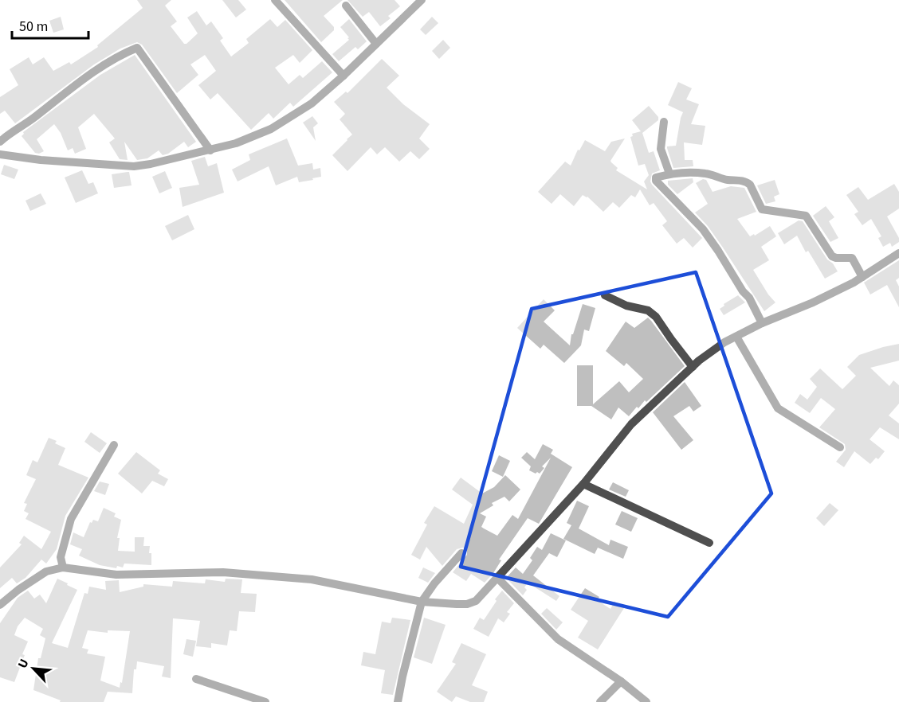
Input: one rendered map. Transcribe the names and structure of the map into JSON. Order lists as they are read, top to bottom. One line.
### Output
{"scale_bar":"50 m","north":"top left"}
